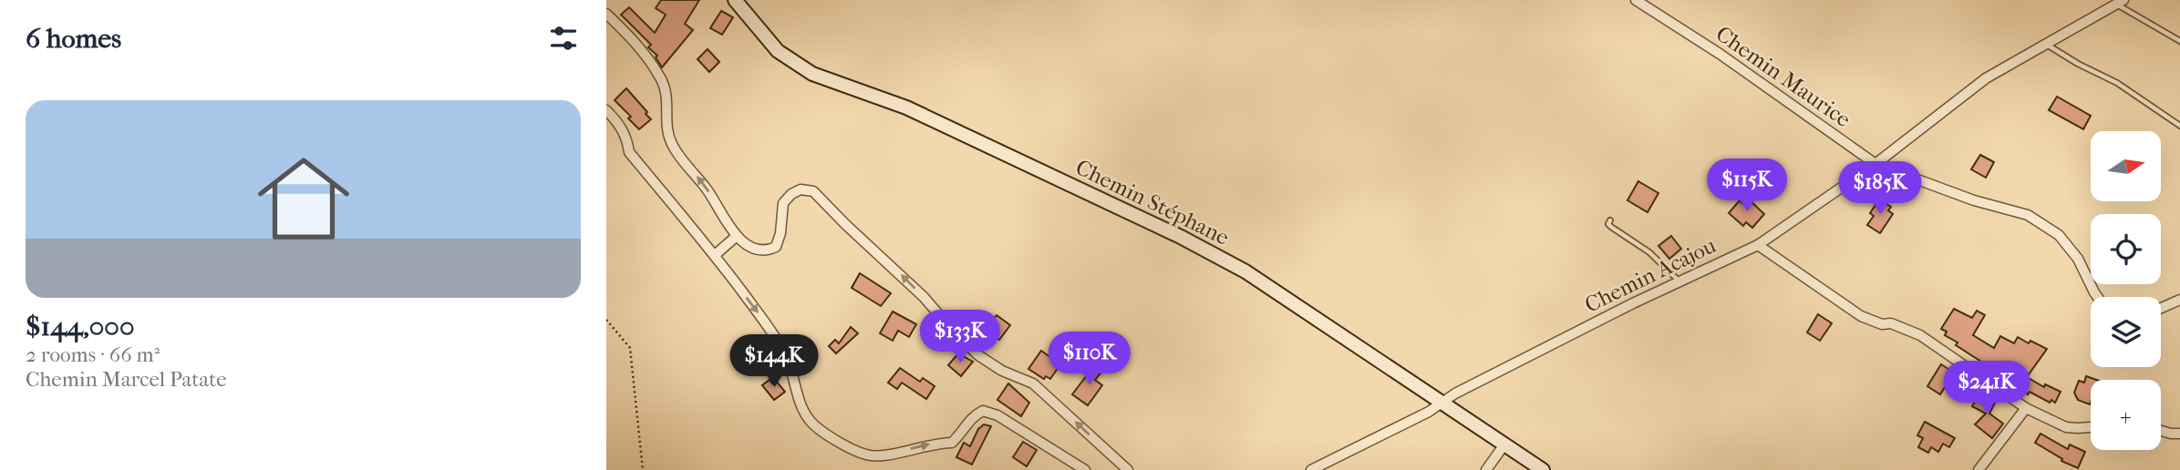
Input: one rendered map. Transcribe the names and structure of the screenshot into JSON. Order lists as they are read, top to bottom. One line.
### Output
{"streets":{"main road":["Chemin Stéphane"],"street":["Chemin Maurice","Chemin Acajou"]},"crossings":[["Chemin Maurice","Chemin Acajou"],["Chemin Stéphane","Chemin Acajou"]],"north":"right","page":{"heading":"6 homes","list":[{"name":"$144,000","note":"2 rooms · 66 m² · Chemin Marcel Patate"}],"map_buttons":"+","price":["$115K","$185K","$133K","$110K","$144K","$241K"]}}
